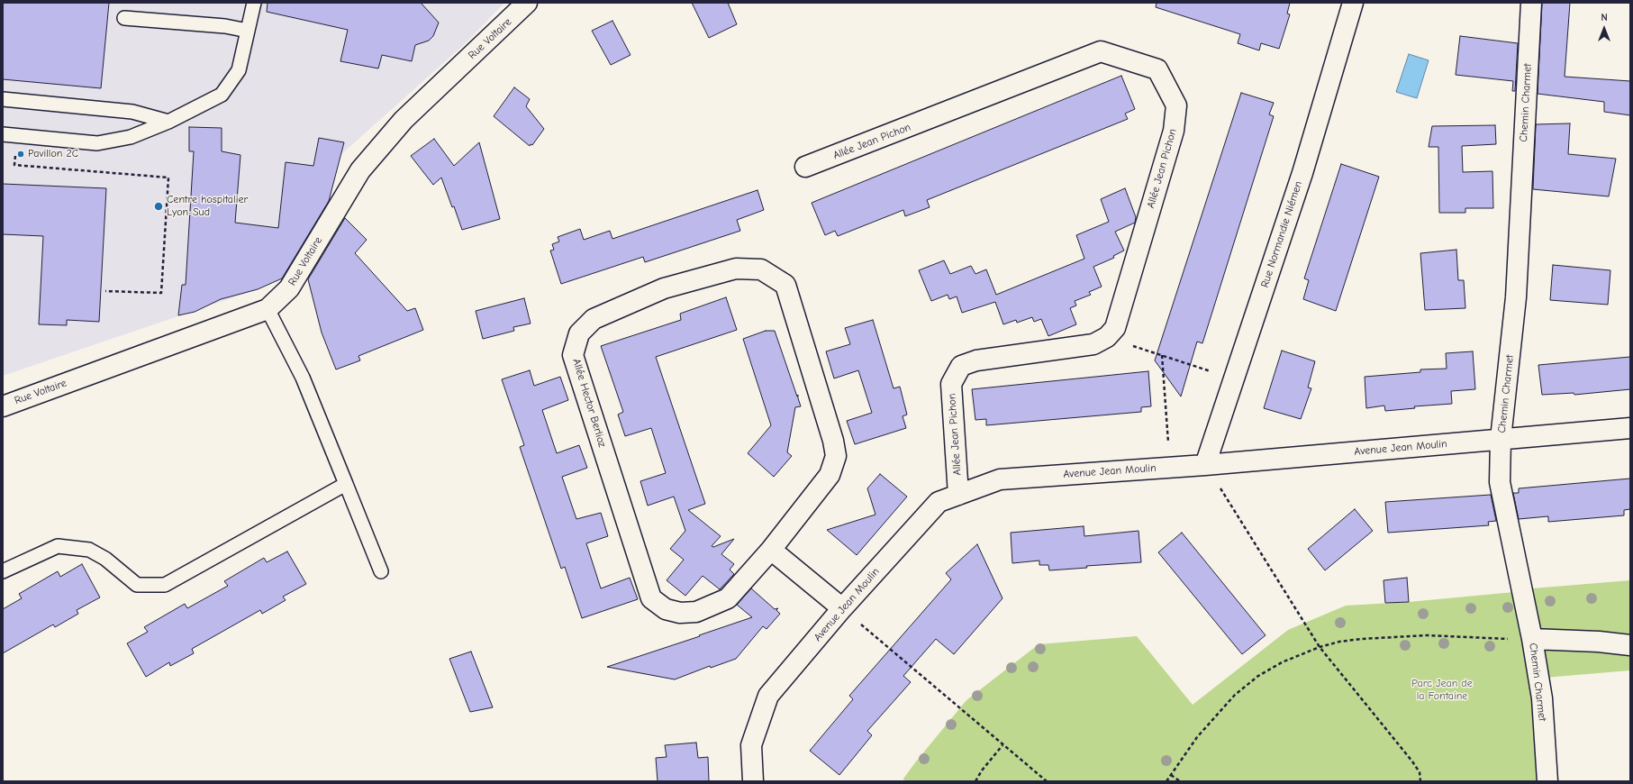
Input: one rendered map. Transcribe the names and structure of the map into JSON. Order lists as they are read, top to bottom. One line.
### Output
{"streets":{"street":["Rue Voltaire","Chemin Charmet","Allée Jean Pichon","Rue Normandie Niémen","Allée Hector Berlioz","Avenue Jean Moulin"]},"crossings":[["Chemin Charmet","Avenue Jean Moulin"],["Allée Jean Pichon","Avenue Jean Moulin"],["Rue Normandie Niémen","Avenue Jean Moulin"]],"parks":["Parc Jean de la Fontaine"],"places":["Pavillon 2C","Centre hospitalier Lyon-Sud"],"north":"top"}
